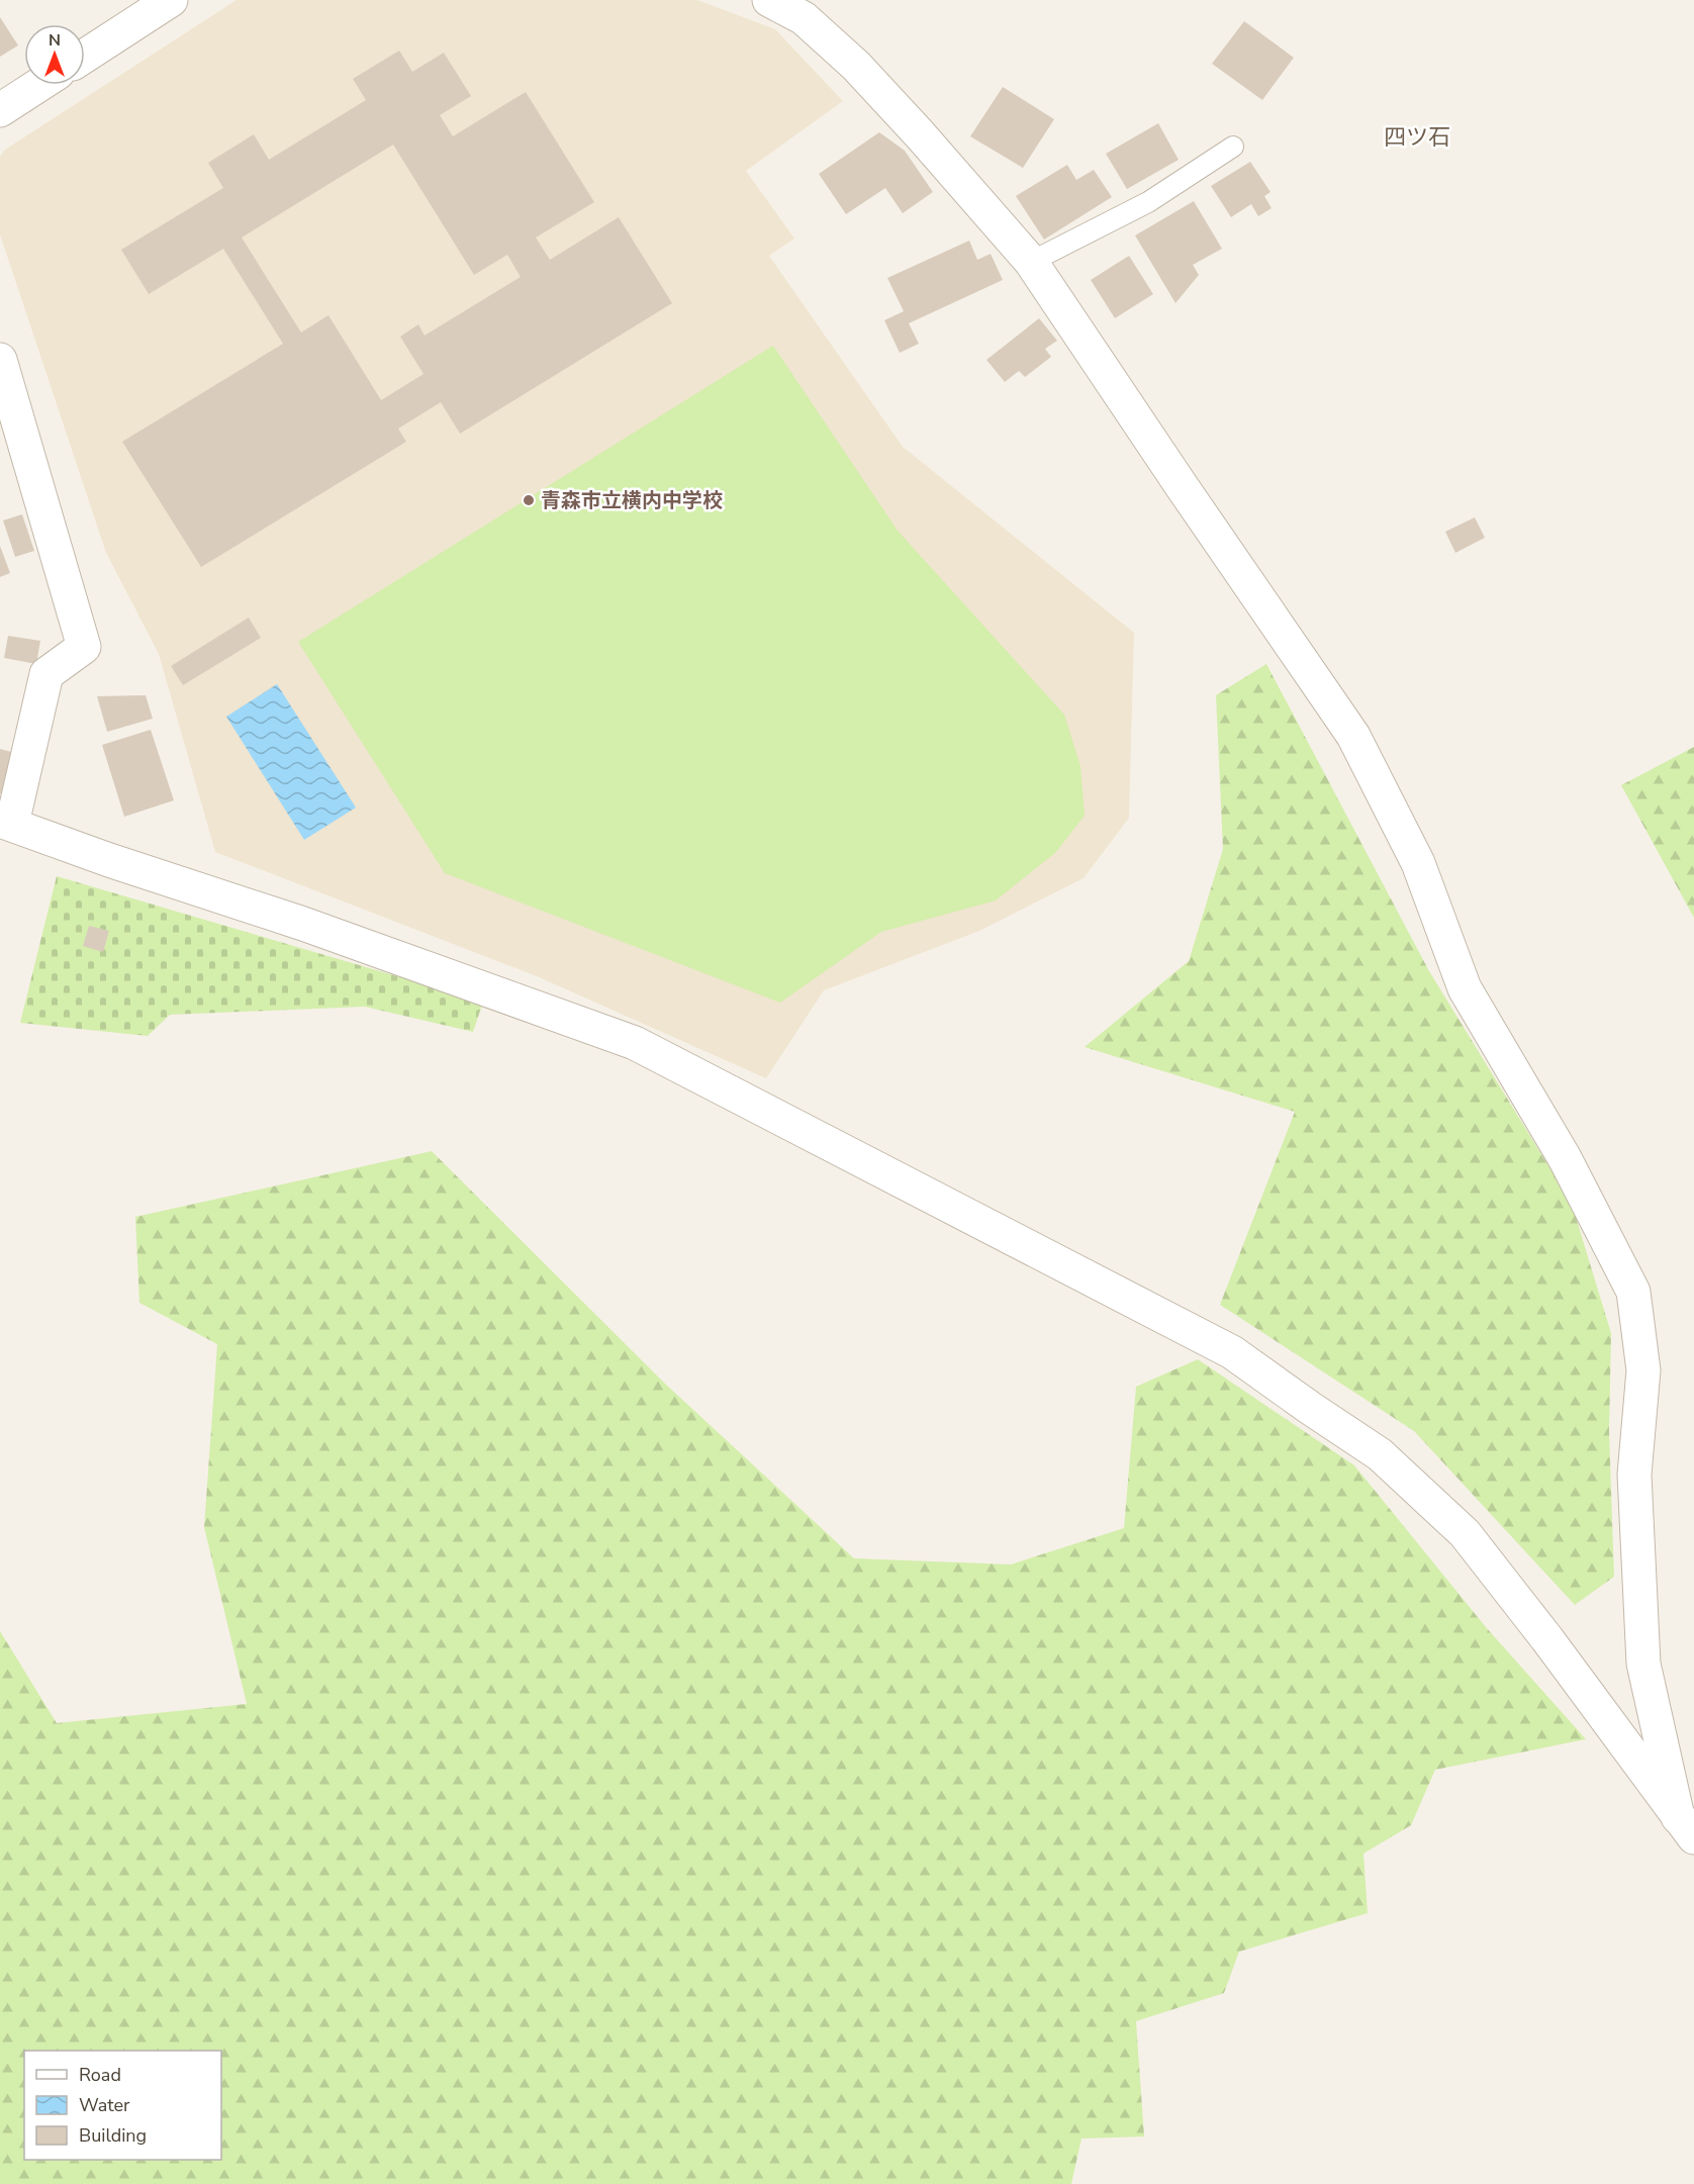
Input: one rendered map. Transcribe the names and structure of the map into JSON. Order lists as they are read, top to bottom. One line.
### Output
{"districts":["四ツ石"],"places":["青森市立横内中学校"],"legend":["Road","Water","Building"],"north":"top"}
